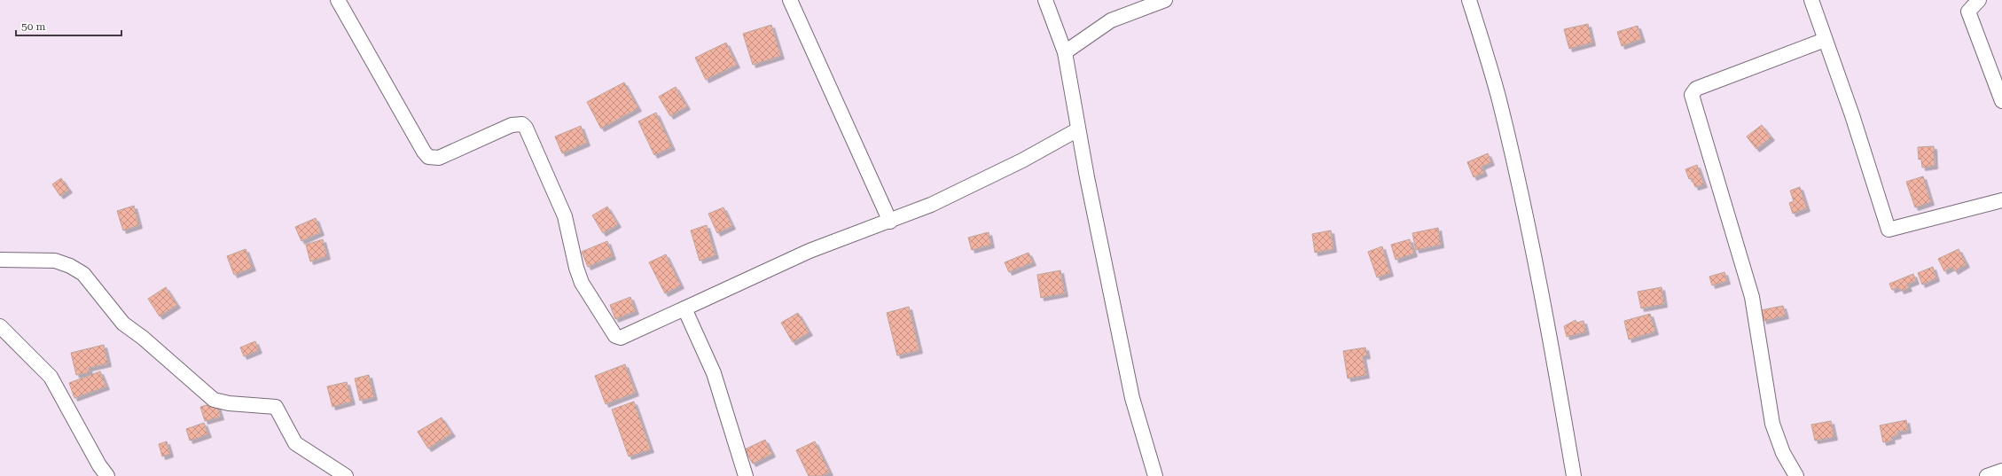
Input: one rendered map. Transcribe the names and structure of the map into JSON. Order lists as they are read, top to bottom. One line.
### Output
{"scale_bar":"50 m"}
